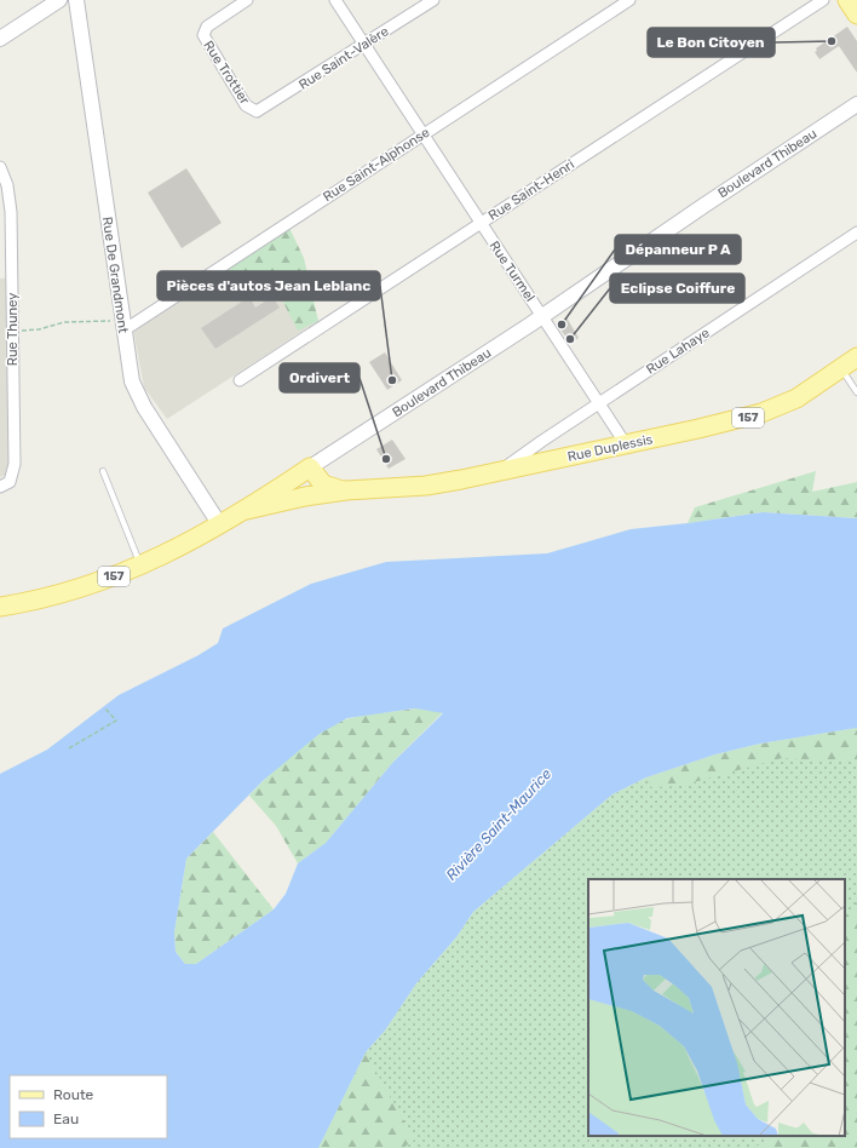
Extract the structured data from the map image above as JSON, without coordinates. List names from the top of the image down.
{
  "streets": {
    "main road": ["Boulevard Thibeau", "157", "Rue Duplessis"],
    "street": [
      "Rue Saint-Valère",
      "Rue Trottier",
      "Rue Saint-Alphonse",
      "Rue Saint-Henri",
      "Rue Turmel",
      "Rue De Grandmont",
      "Rue Thuney",
      "Rue Lahaye"
    ]
  },
  "crossings": [
    ["Rue Saint-Valère", "Rue Trottier"],
    ["Rue Saint-Valère", "Rue Turmel"],
    ["Boulevard Thibeau", "Rue Turmel"],
    ["Boulevard Thibeau", "Rue De Grandmont"],
    ["Boulevard Thibeau", "Rue Duplessis"],
    ["Rue Saint-Alphonse", "Rue Turmel"],
    ["Rue Saint-Alphonse", "Rue De Grandmont"],
    ["Rue Saint-Henri", "Rue Turmel"],
    ["Rue Turmel", "Rue Lahaye"],
    ["Rue Turmel", "Rue Duplessis"],
    ["Rue Lahaye", "Rue Duplessis"]
  ],
  "water": ["Rivière Saint-Maurice"],
  "places": [
    "Le Bon Citoyen",
    "Dépanneur P A",
    "Eclipse Coiffure",
    "Pièces d'autos Jean Leblanc",
    "Ordivert"
  ],
  "legend": ["Route", "Eau"]
}
